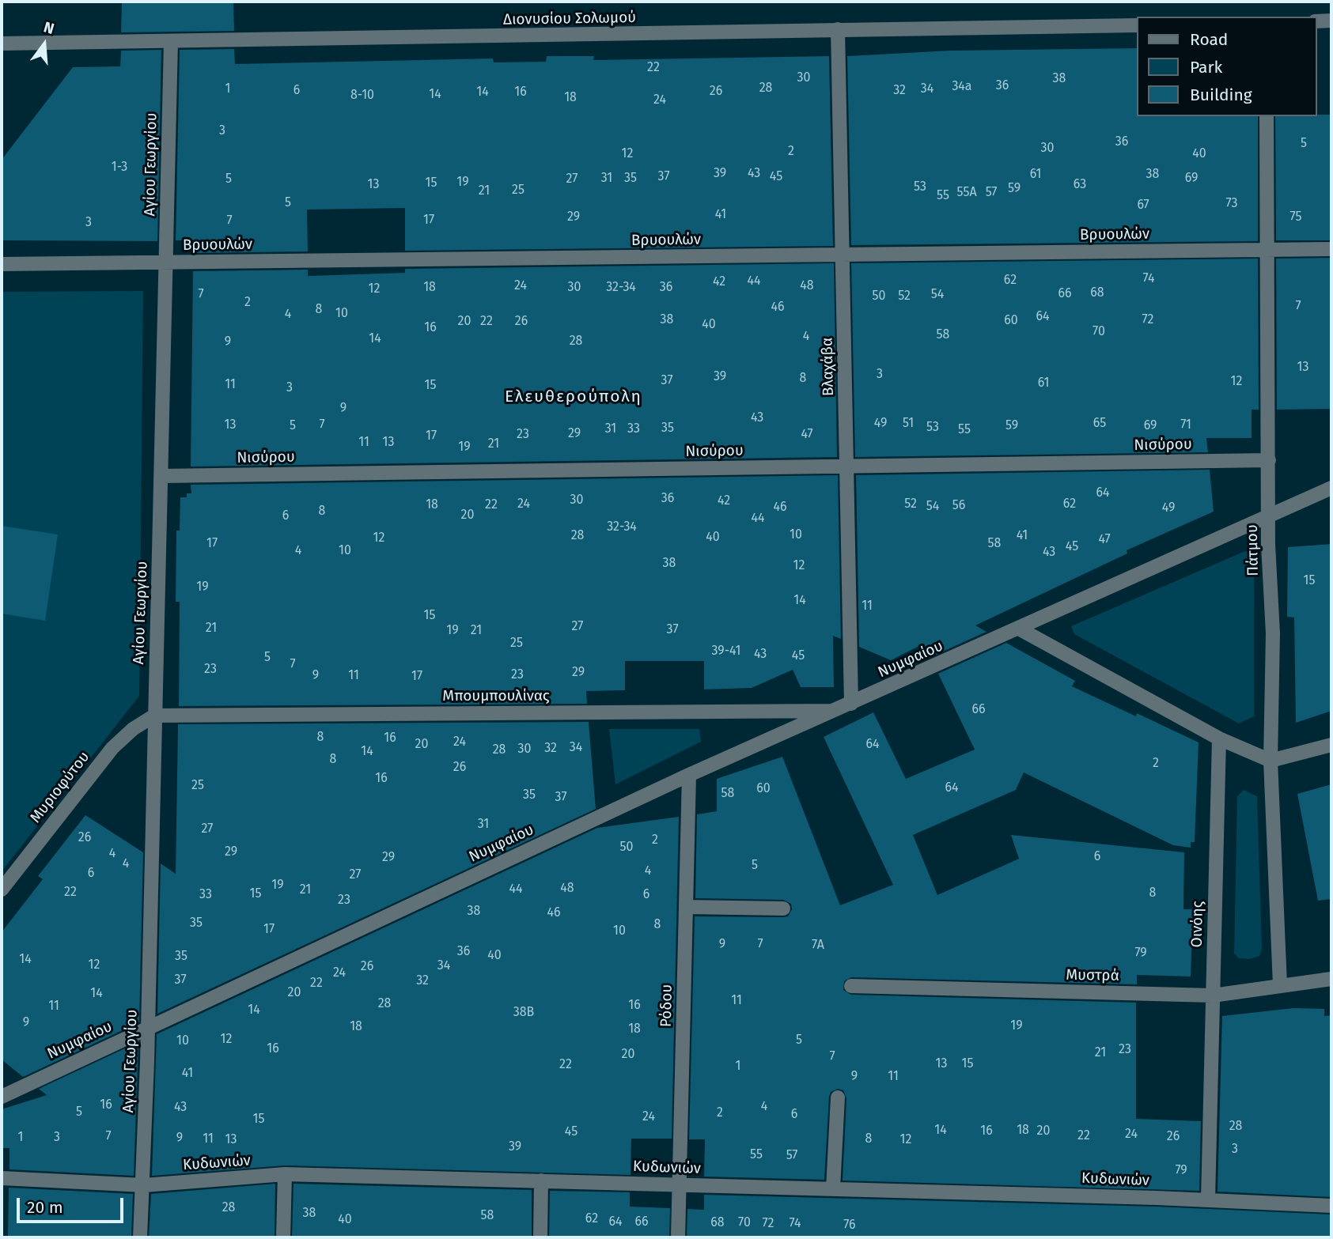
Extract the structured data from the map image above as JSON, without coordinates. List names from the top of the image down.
{
  "streets": {
    "street": [
      "Διονυσίου Σολωμού",
      "Αγίου Γεωργίου",
      "Βρυουλών",
      "Βλαχάβα",
      "Νισύρου",
      "Πάτμου",
      "Νυμφαίου",
      "Μπουμπουλίνας",
      "Μυριοφύτου",
      "Οινόης",
      "Μυστρά",
      "Ρόδου",
      "Κυδωνιών"
    ]
  },
  "crossings": [
    ["Διονυσίου Σολωμού", "Αγίου Γεωργίου"],
    ["Διονυσίου Σολωμού", "Βλαχάβα"],
    ["Αγίου Γεωργίου", "Βρυουλών"],
    ["Αγίου Γεωργίου", "Νισύρου"],
    ["Αγίου Γεωργίου", "Νυμφαίου"],
    ["Αγίου Γεωργίου", "Μπουμπουλίνας"],
    ["Αγίου Γεωργίου", "Μυριοφύτου"],
    ["Αγίου Γεωργίου", "Κυδωνιών"],
    ["Βρυουλών", "Βλαχάβα"],
    ["Βρυουλών", "Πάτμου"],
    ["Βλαχάβα", "Νισύρου"],
    ["Βλαχάβα", "Νυμφαίου"],
    ["Νισύρου", "Πάτμου"],
    ["Πάτμου", "Νυμφαίου"],
    ["Πάτμου", "Μυστρά"],
    ["Νυμφαίου", "Μπουμπουλίνας"],
    ["Νυμφαίου", "Ρόδου"],
    ["Μπουμπουλίνας", "Μυριοφύτου"],
    ["Οινόης", "Μυστρά"],
    ["Οινόης", "Κυδωνιών"],
    ["Ρόδου", "Κυδωνιών"]
  ],
  "districts": ["Ελευθερούπολη"],
  "house_numbers": [
    "22",
    "30",
    "38",
    "36",
    "34a",
    "28",
    "1",
    "34",
    "6",
    "32",
    "26",
    "14",
    "16",
    "14",
    "8-10",
    "18",
    "24",
    "3",
    "36",
    "5",
    "30",
    "2",
    "12",
    "40",
    "1-3",
    "39",
    "43",
    "61",
    "38",
    "37",
    "45",
    "31",
    "35",
    "69",
    "5",
    "27",
    "19",
    "15",
    "13",
    "63",
    "53",
    "59",
    "25",
    "21",
    "55A",
    "57",
    "55",
    "5",
    "73",
    "67",
    "41",
    "29",
    "75",
    "17",
    "7",
    "3",
    "74",
    "62",
    "44",
    "42",
    "24",
    "48",
    "18",
    "30",
    "32-34",
    "36",
    "12",
    "68",
    "66",
    "7",
    "54",
    "50",
    "52",
    "2",
    "7",
    "46",
    "8",
    "10",
    "4",
    "64",
    "38",
    "72",
    "60",
    "20",
    "22",
    "26",
    "40",
    "16",
    "70",
    "58",
    "4",
    "14",
    "28",
    "9",
    "13",
    "3",
    "39",
    "8",
    "37",
    "12",
    "61",
    "11",
    "15",
    "3",
    "9",
    "43",
    "49",
    "51",
    "65",
    "13",
    "7",
    "71",
    "5",
    "59",
    "69",
    "53",
    "35",
    "31",
    "33",
    "55",
    "29",
    "23",
    "47",
    "17",
    "11",
    "13",
    "21",
    "19",
    "64",
    "36",
    "30",
    "42",
    "24",
    "52",
    "62",
    "18",
    "22",
    "56",
    "54",
    "46",
    "49",
    "8",
    "20",
    "6",
    "44",
    "32-34",
    "10",
    "28",
    "41",
    "40",
    "12",
    "47",
    "17",
    "58",
    "45",
    "4",
    "10",
    "43",
    "38",
    "12",
    "15",
    "19",
    "14",
    "11",
    "15",
    "27",
    "21",
    "37",
    "19",
    "21",
    "25",
    "39-41",
    "43",
    "45",
    "5",
    "7",
    "23",
    "29",
    "23",
    "9",
    "11",
    "17",
    "66",
    "8",
    "16",
    "24",
    "20",
    "64",
    "34",
    "32",
    "30",
    "28",
    "14",
    "8",
    "2",
    "26",
    "16",
    "25",
    "64",
    "60",
    "58",
    "35",
    "37",
    "31",
    "27",
    "26",
    "2",
    "50",
    "29",
    "4",
    "6",
    "29",
    "4",
    "5",
    "4",
    "6",
    "27",
    "19",
    "48",
    "44",
    "21",
    "22",
    "8",
    "15",
    "33",
    "6",
    "23",
    "38",
    "46",
    "35",
    "8",
    "17",
    "10",
    "9",
    "7",
    "7A",
    "36",
    "79",
    "40",
    "35",
    "14",
    "12",
    "34",
    "26",
    "24",
    "37",
    "32",
    "22",
    "20",
    "14",
    "11",
    "28",
    "16",
    "11",
    "14",
    "38Β",
    "9",
    "19",
    "18",
    "18",
    "12",
    "5",
    "10",
    "16",
    "23",
    "21",
    "20",
    "7",
    "13",
    "15",
    "22",
    "1",
    "41",
    "9",
    "11",
    "16",
    "4",
    "43",
    "5",
    "2",
    "6",
    "24",
    "15",
    "28",
    "14",
    "18",
    "16",
    "20",
    "45",
    "24",
    "22",
    "7",
    "26",
    "1",
    "3",
    "9",
    "11",
    "8",
    "13",
    "12",
    "39",
    "3",
    "55",
    "57",
    "79",
    "28",
    "38",
    "58",
    "62",
    "40",
    "64",
    "66",
    "68",
    "70",
    "72",
    "74",
    "76"
  ],
  "legend": ["Road", "Park", "Building"],
  "scale_bar": "20 m",
  "north": "top"
}
